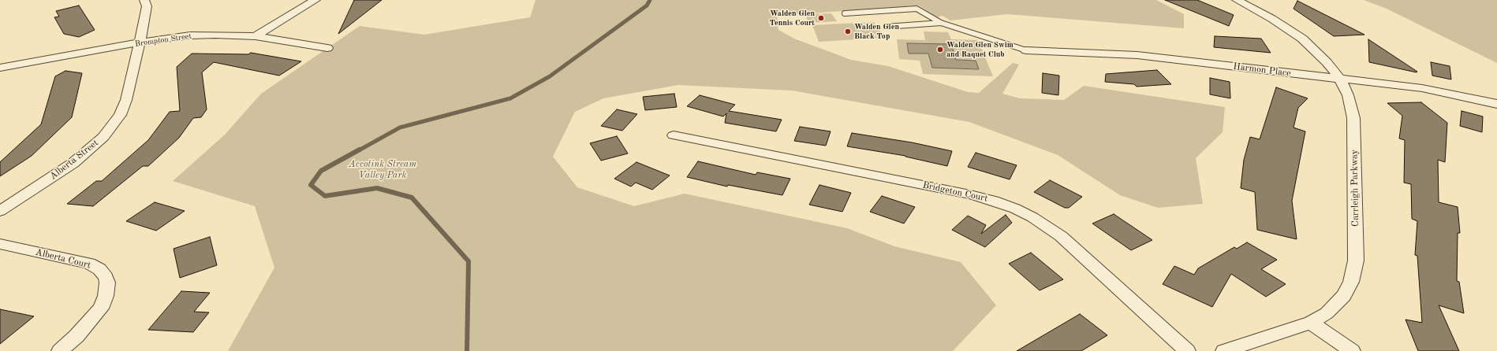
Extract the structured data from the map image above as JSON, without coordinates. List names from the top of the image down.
{
  "streets": {
    "street": [
      "Brompton Street",
      "Harmon Place",
      "Alberta Street",
      "Carrleigh Parkway",
      "Bridgeton Court",
      "Alberta Court"
    ]
  },
  "crossings": [
    ["Brompton Street", "Alberta Street"],
    ["Harmon Place", "Carrleigh Parkway"]
  ],
  "parks": ["Accotink Stream Valley Park"],
  "places": ["Walden Glen Tennis Court", "Walden Glen Black Top", "Walden Glen Swim and Raquet Club"]
}
